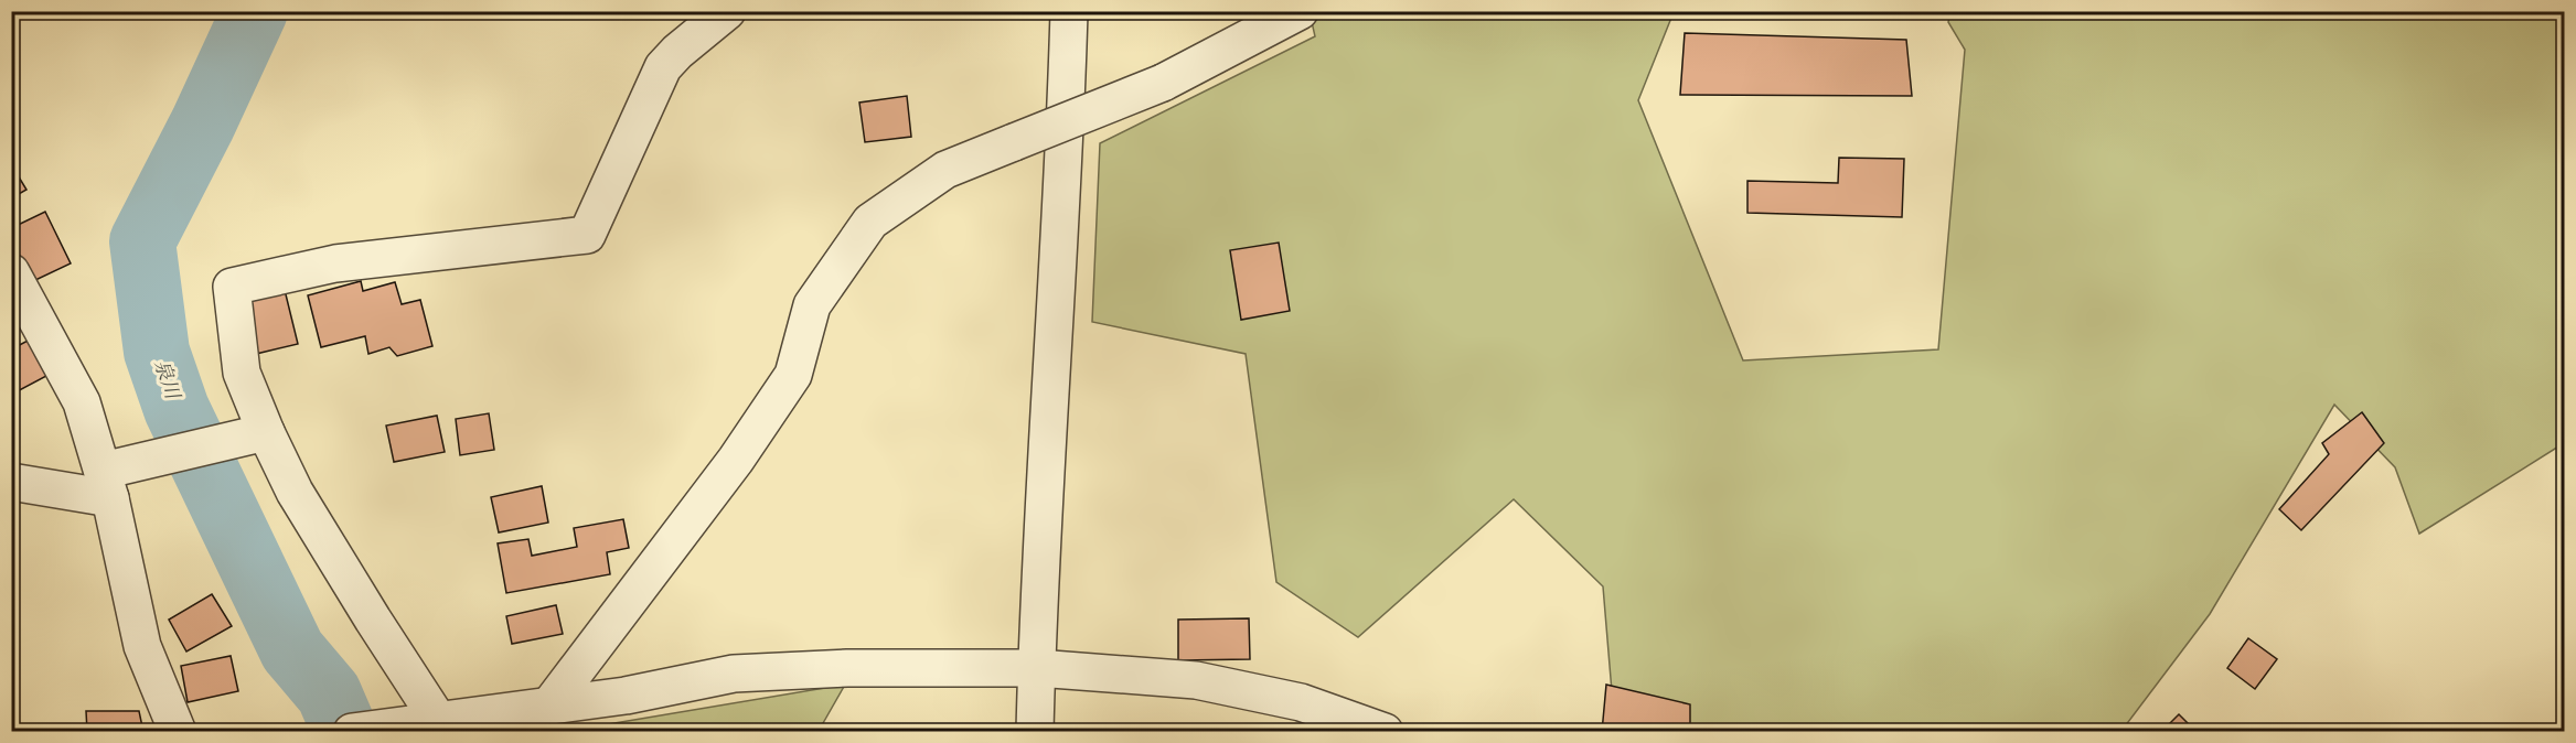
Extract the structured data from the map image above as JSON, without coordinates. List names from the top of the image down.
{
  "water": ["泉川"]
}
